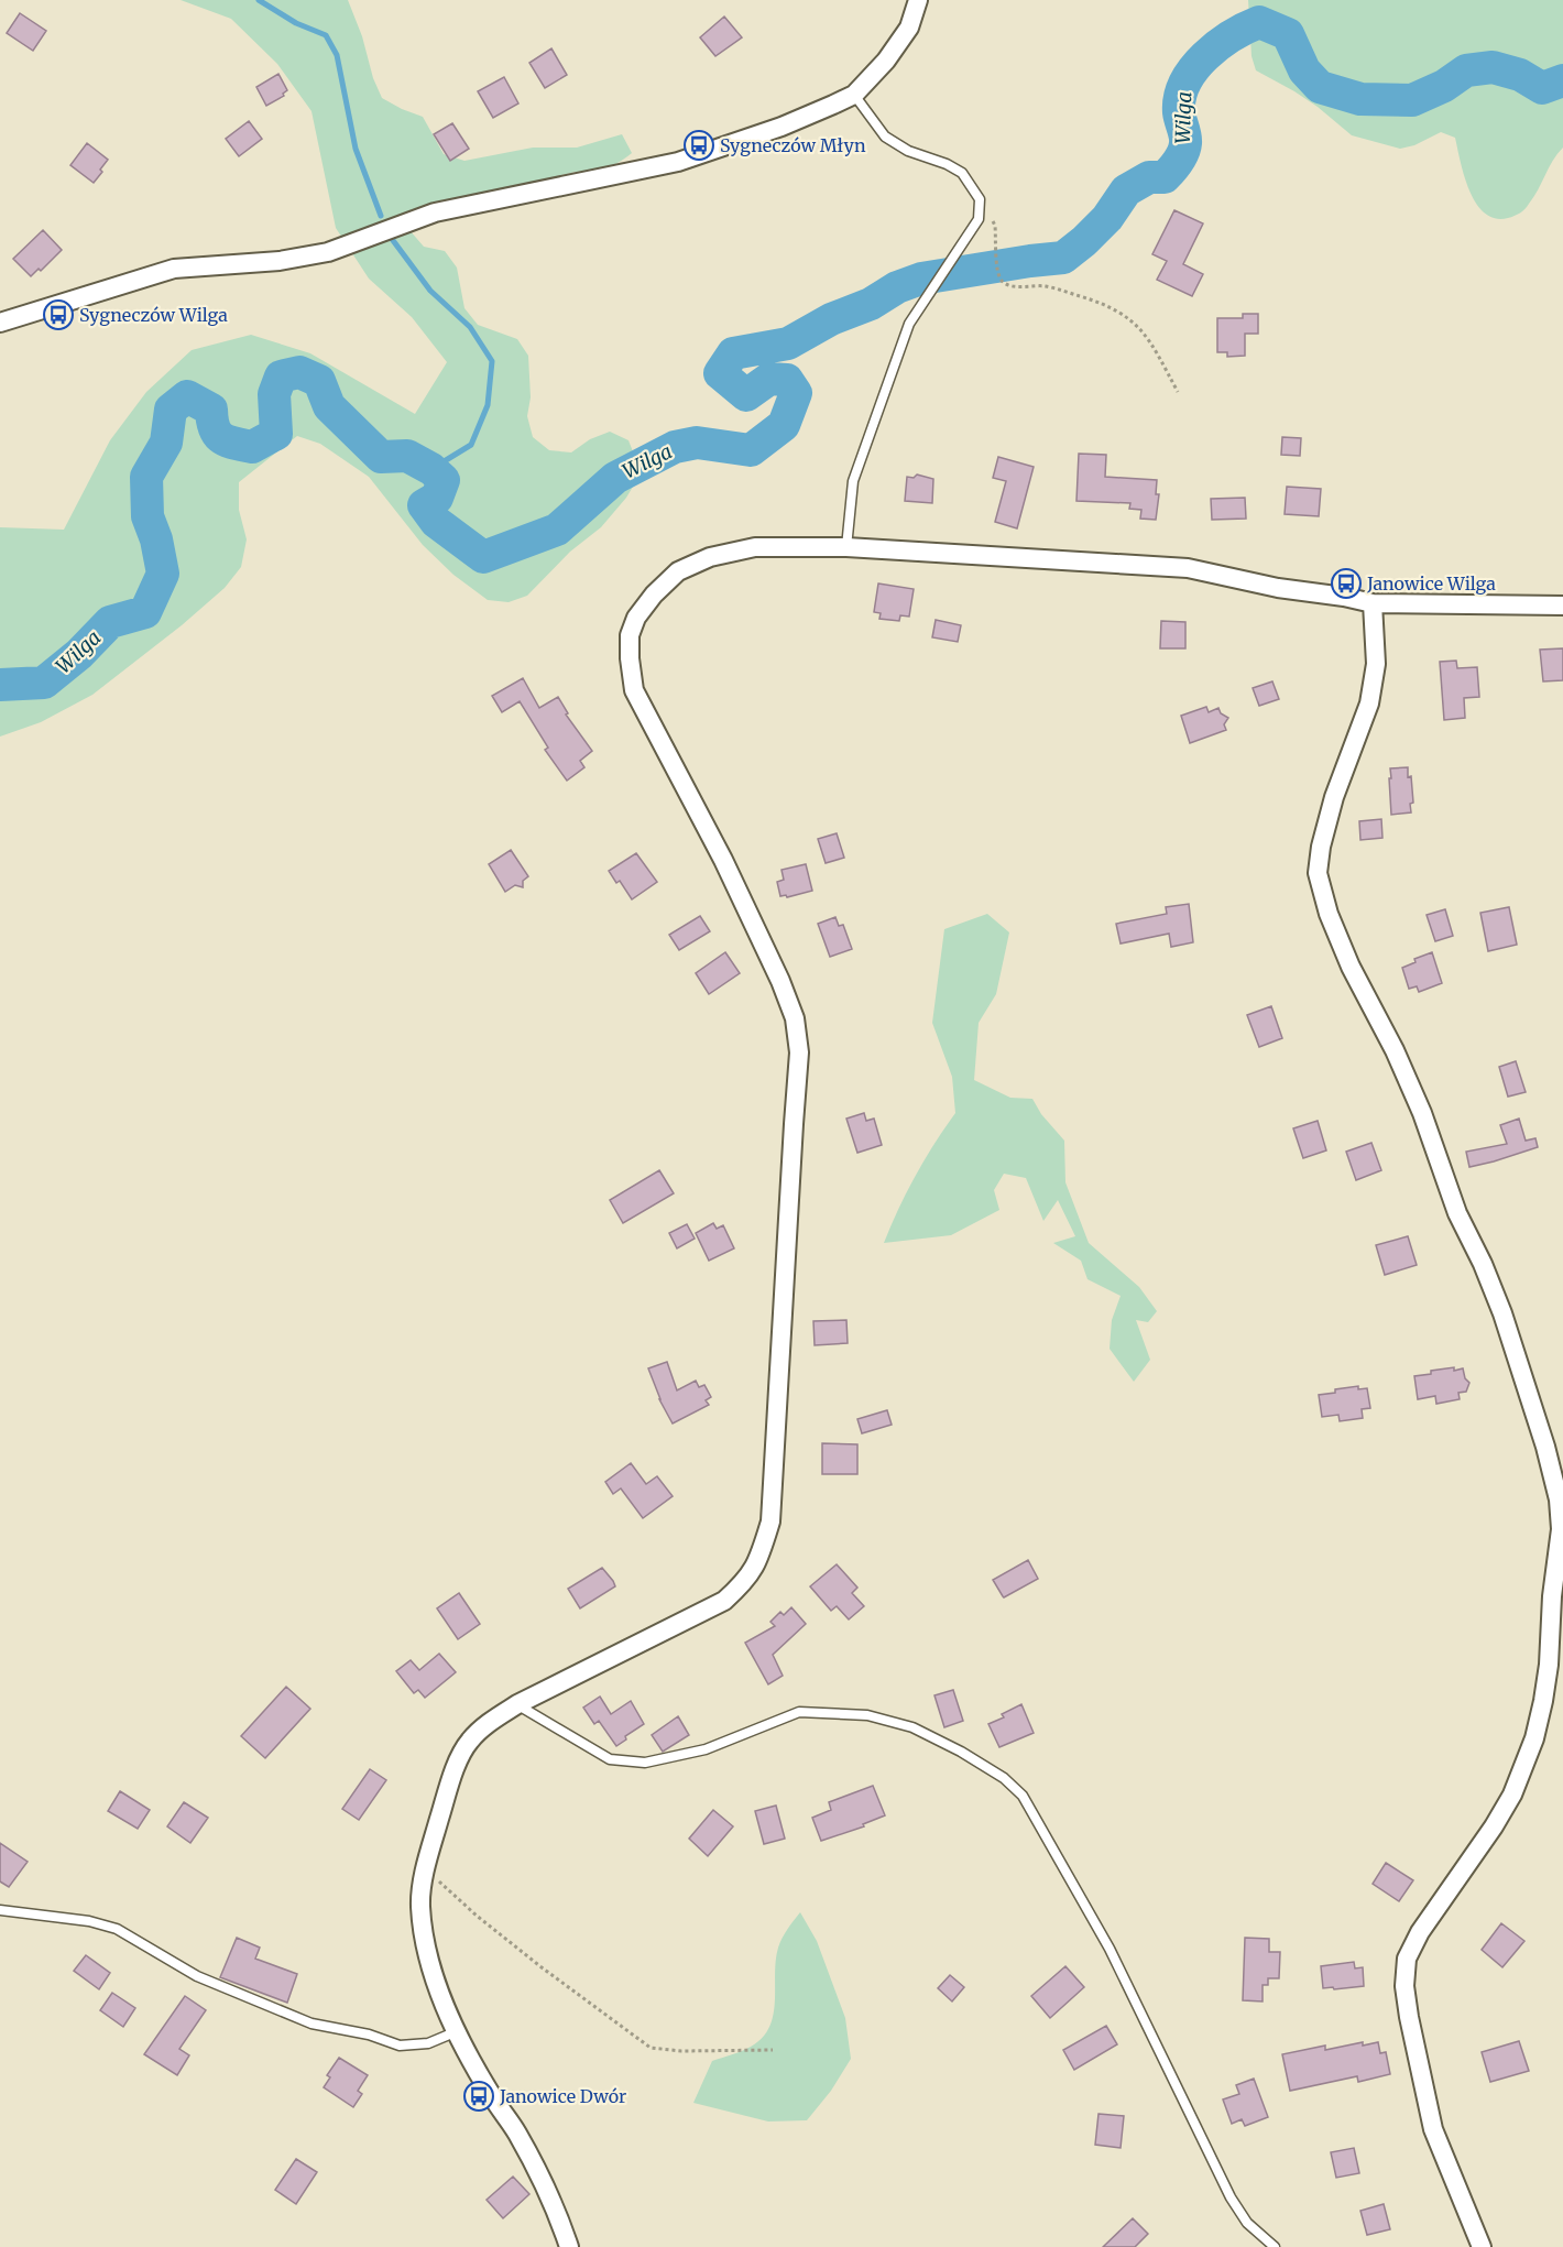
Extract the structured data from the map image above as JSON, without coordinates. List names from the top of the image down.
{
  "water": ["Wilga"],
  "places": {
    "bus stop": [
      "Sygneczów Młyn",
      "Sygneczów Wilga",
      "Janowice Wilga",
      "Janowice Dwór"
    ]
  }
}
